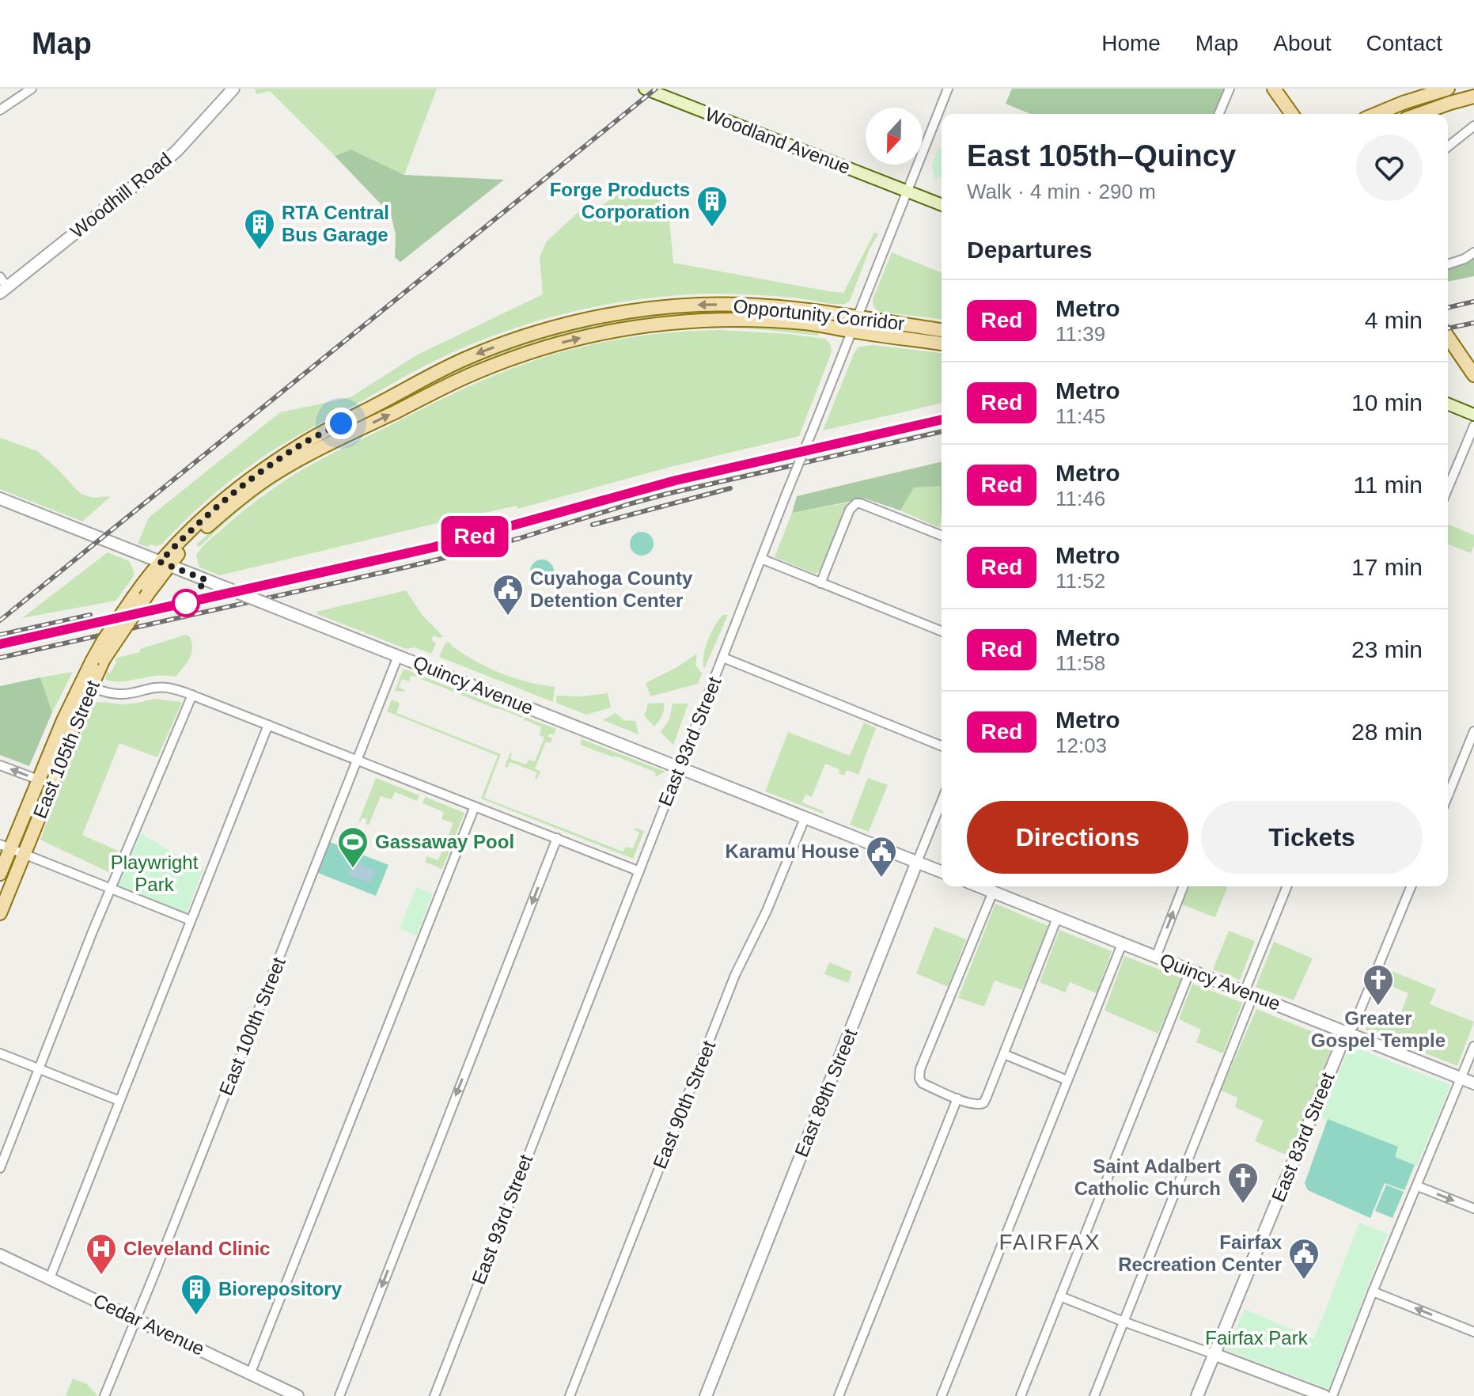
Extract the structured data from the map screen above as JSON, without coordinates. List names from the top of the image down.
{
  "streets": {
    "main road": ["Woodland Avenue", "Opportunity Corridor", "East 105th Street"],
    "street": [
      "Woodhill Road",
      "Quincy Avenue",
      "East 93rd Street",
      "East 100th Street",
      "East 89th Street",
      "East 90th Street",
      "East 83rd Street",
      "Cedar Avenue"
    ]
  },
  "crossings": [
    ["Woodland Avenue", "East 93rd Street"],
    ["Opportunity Corridor", "Quincy Avenue"],
    ["Opportunity Corridor", "East 93rd Street"],
    ["Opportunity Corridor", "East 105th Street"],
    ["Quincy Avenue", "East 93rd Street"],
    ["Quincy Avenue", "East 100th Street"],
    ["Quincy Avenue", "East 89th Street"],
    ["Quincy Avenue", "East 90th Street"],
    ["Quincy Avenue", "East 83rd Street"],
    ["East 100th Street", "Cedar Avenue"]
  ],
  "districts": ["FAIRFAX"],
  "parks": ["Playwright Park", "Fairfax Park"],
  "places": {
    "building": ["Forge Products Corporation", "RTA Central Bus Garage", "Biorepository"],
    "public building": ["Cuyahoga County Detention Center", "Karamu House", "Fairfax Recreation Center"],
    "sports": ["Gassaway Pool"],
    "church": ["Greater Gospel Temple", "Saint Adalbert Catholic Church"],
    "hospital": ["Cleveland Clinic"]
  },
  "lines": ["metro line Red"],
  "north": "bottom",
  "page": {
    "header": "Map",
    "nav": [
      "Home",
      "Map",
      "About",
      "Contact"
    ],
    "on_map": "Red",
    "heading": [
      ["East 105th–Quincy", "Walk · 4 min · 290 m"],
      "Departures"
    ],
    "list": [
      {
        "mark": "Red",
        "name": "Metro",
        "note": "11:39",
        "value": "4 min"
      },
      {
        "mark": "Red",
        "name": "Metro",
        "note": "11:45",
        "value": "10 min"
      },
      {
        "mark": "Red",
        "name": "Metro",
        "note": "11:46",
        "value": "11 min"
      },
      {
        "mark": "Red",
        "name": "Metro",
        "note": "11:52",
        "value": "17 min"
      },
      {
        "mark": "Red",
        "name": "Metro",
        "note": "11:58",
        "value": "23 min"
      },
      {
        "mark": "Red",
        "name": "Metro",
        "note": "12:03",
        "value": "28 min"
      }
    ],
    "buttons": ["Directions", "Tickets"]
  }
}
